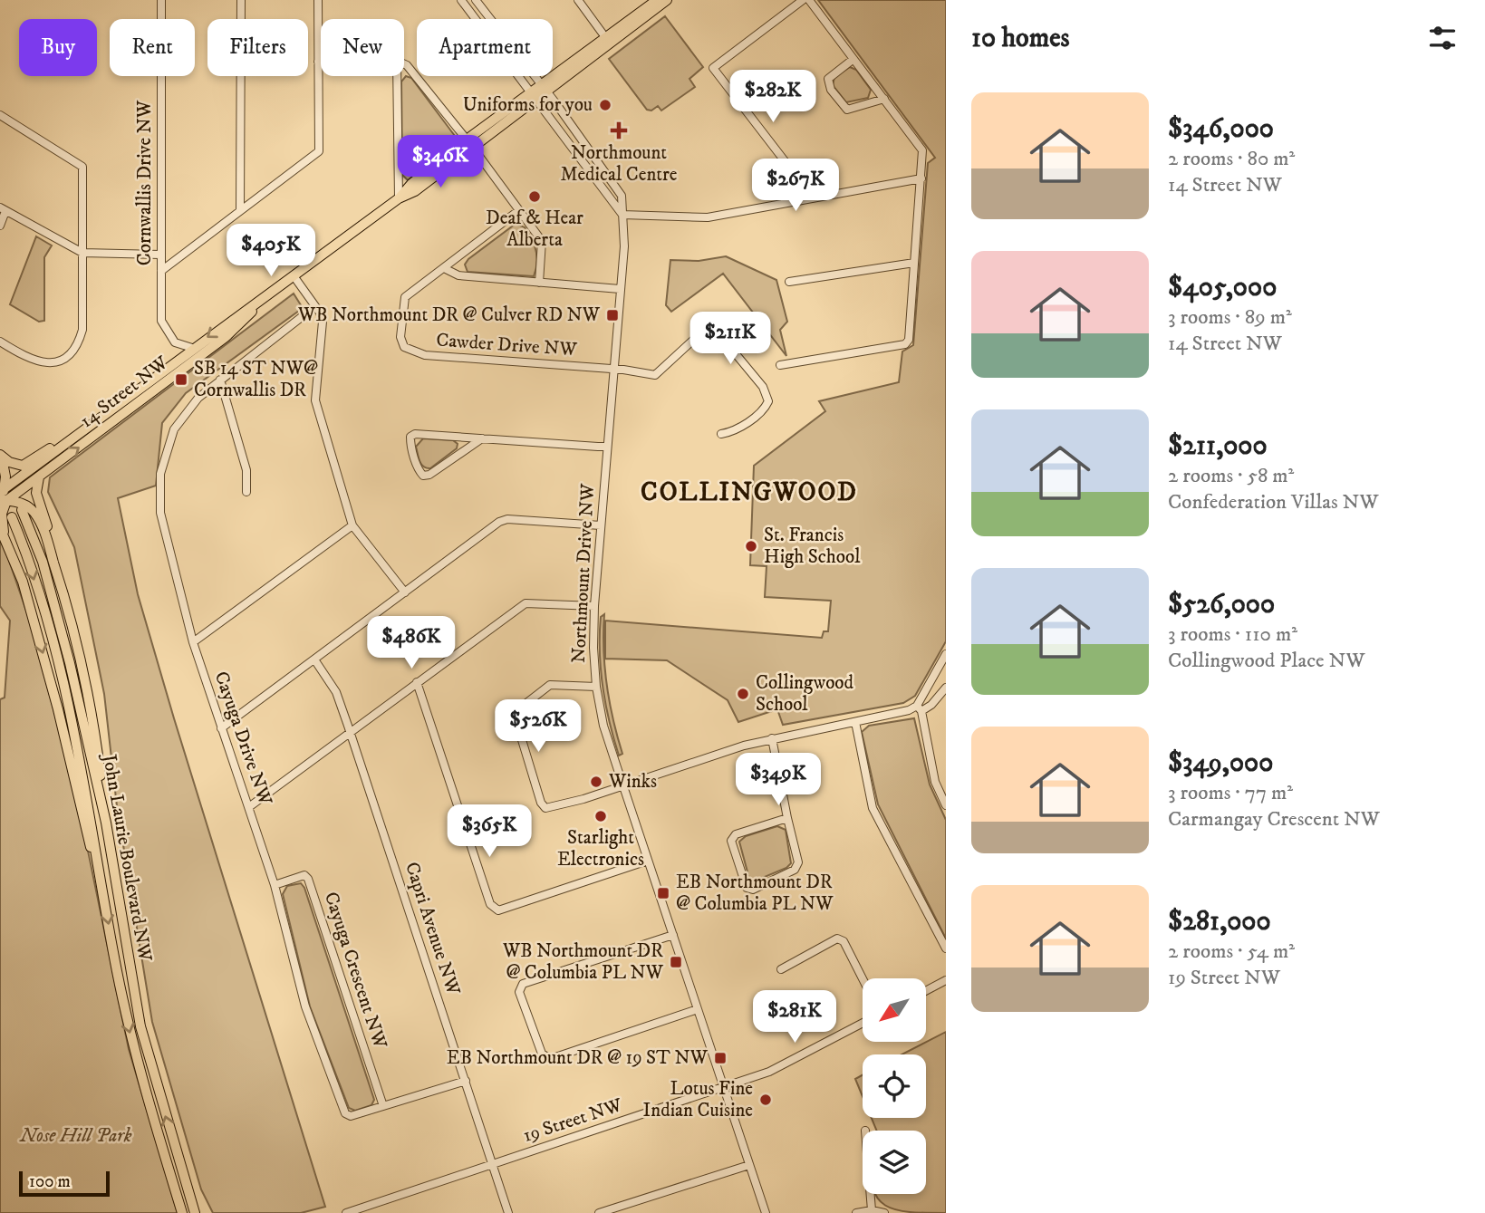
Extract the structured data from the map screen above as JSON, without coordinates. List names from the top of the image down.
{
  "streets": {
    "main road": ["14 Street NW", "John Laurie Boulevard NW"],
    "street": [
      "Cornwallis Drive NW",
      "Cawder Drive NW",
      "Northmount Drive NW",
      "Cayuga Drive NW",
      "Capri Avenue NW",
      "Cayuga Crescent NW",
      "19 Street NW"
    ]
  },
  "crossings": [
    ["Cornwallis Drive NW", "14 Street NW"],
    ["Cawder Drive NW", "Northmount Drive NW"],
    ["14 Street NW", "Northmount Drive NW"],
    ["Northmount Drive NW", "19 Street NW"],
    ["Cayuga Drive NW", "Capri Avenue NW"],
    ["Cayuga Drive NW", "Cayuga Crescent NW"],
    ["Capri Avenue NW", "19 Street NW"]
  ],
  "districts": ["COLLINGWOOD"],
  "parks": ["Nose Hill Park"],
  "places": {
    "other": [
      "Uniforms for you",
      "Deaf & Hear Alberta",
      "St. Francis High School",
      "Collingwood School",
      "Winks",
      "Starlight Electronics",
      "Lotus Fine Indian Cuisine"
    ],
    "health": ["Northmount Medical Centre"],
    "transit": [
      "WB Northmount DR @ Culver RD NW",
      "SB 14 ST NW@ Cornwallis DR",
      "EB Northmount DR @ Columbia PL NW",
      "WB Northmount DR @ Columbia PL NW",
      "EB Northmount DR @ 19 ST NW"
    ]
  },
  "scale_bar": "100 m",
  "north": "bottom left",
  "page": {
    "heading": "10 homes",
    "chip": [
      "Buy",
      "Rent",
      "Filters",
      "New",
      "Apartment"
    ],
    "price": [
      "$282K",
      "$346K",
      "$267K",
      "$405K",
      "$211K",
      "$486K",
      "$526K",
      "$349K",
      "$365K",
      "$281K"
    ],
    "list": [
      {
        "name": "$346,000",
        "note": "2 rooms · 80 m² · 14 Street NW"
      },
      {
        "name": "$405,000",
        "note": "3 rooms · 89 m² · 14 Street NW"
      },
      {
        "name": "$211,000",
        "note": "2 rooms · 58 m² · Confederation Villas NW"
      },
      {
        "name": "$526,000",
        "note": "3 rooms · 110 m² · Collingwood Place NW"
      },
      {
        "name": "$349,000",
        "note": "3 rooms · 77 m² · Carmangay Crescent NW"
      },
      {
        "name": "$281,000",
        "note": "2 rooms · 54 m² · 19 Street NW"
      }
    ],
    "scale": "100 m"
  }
}
